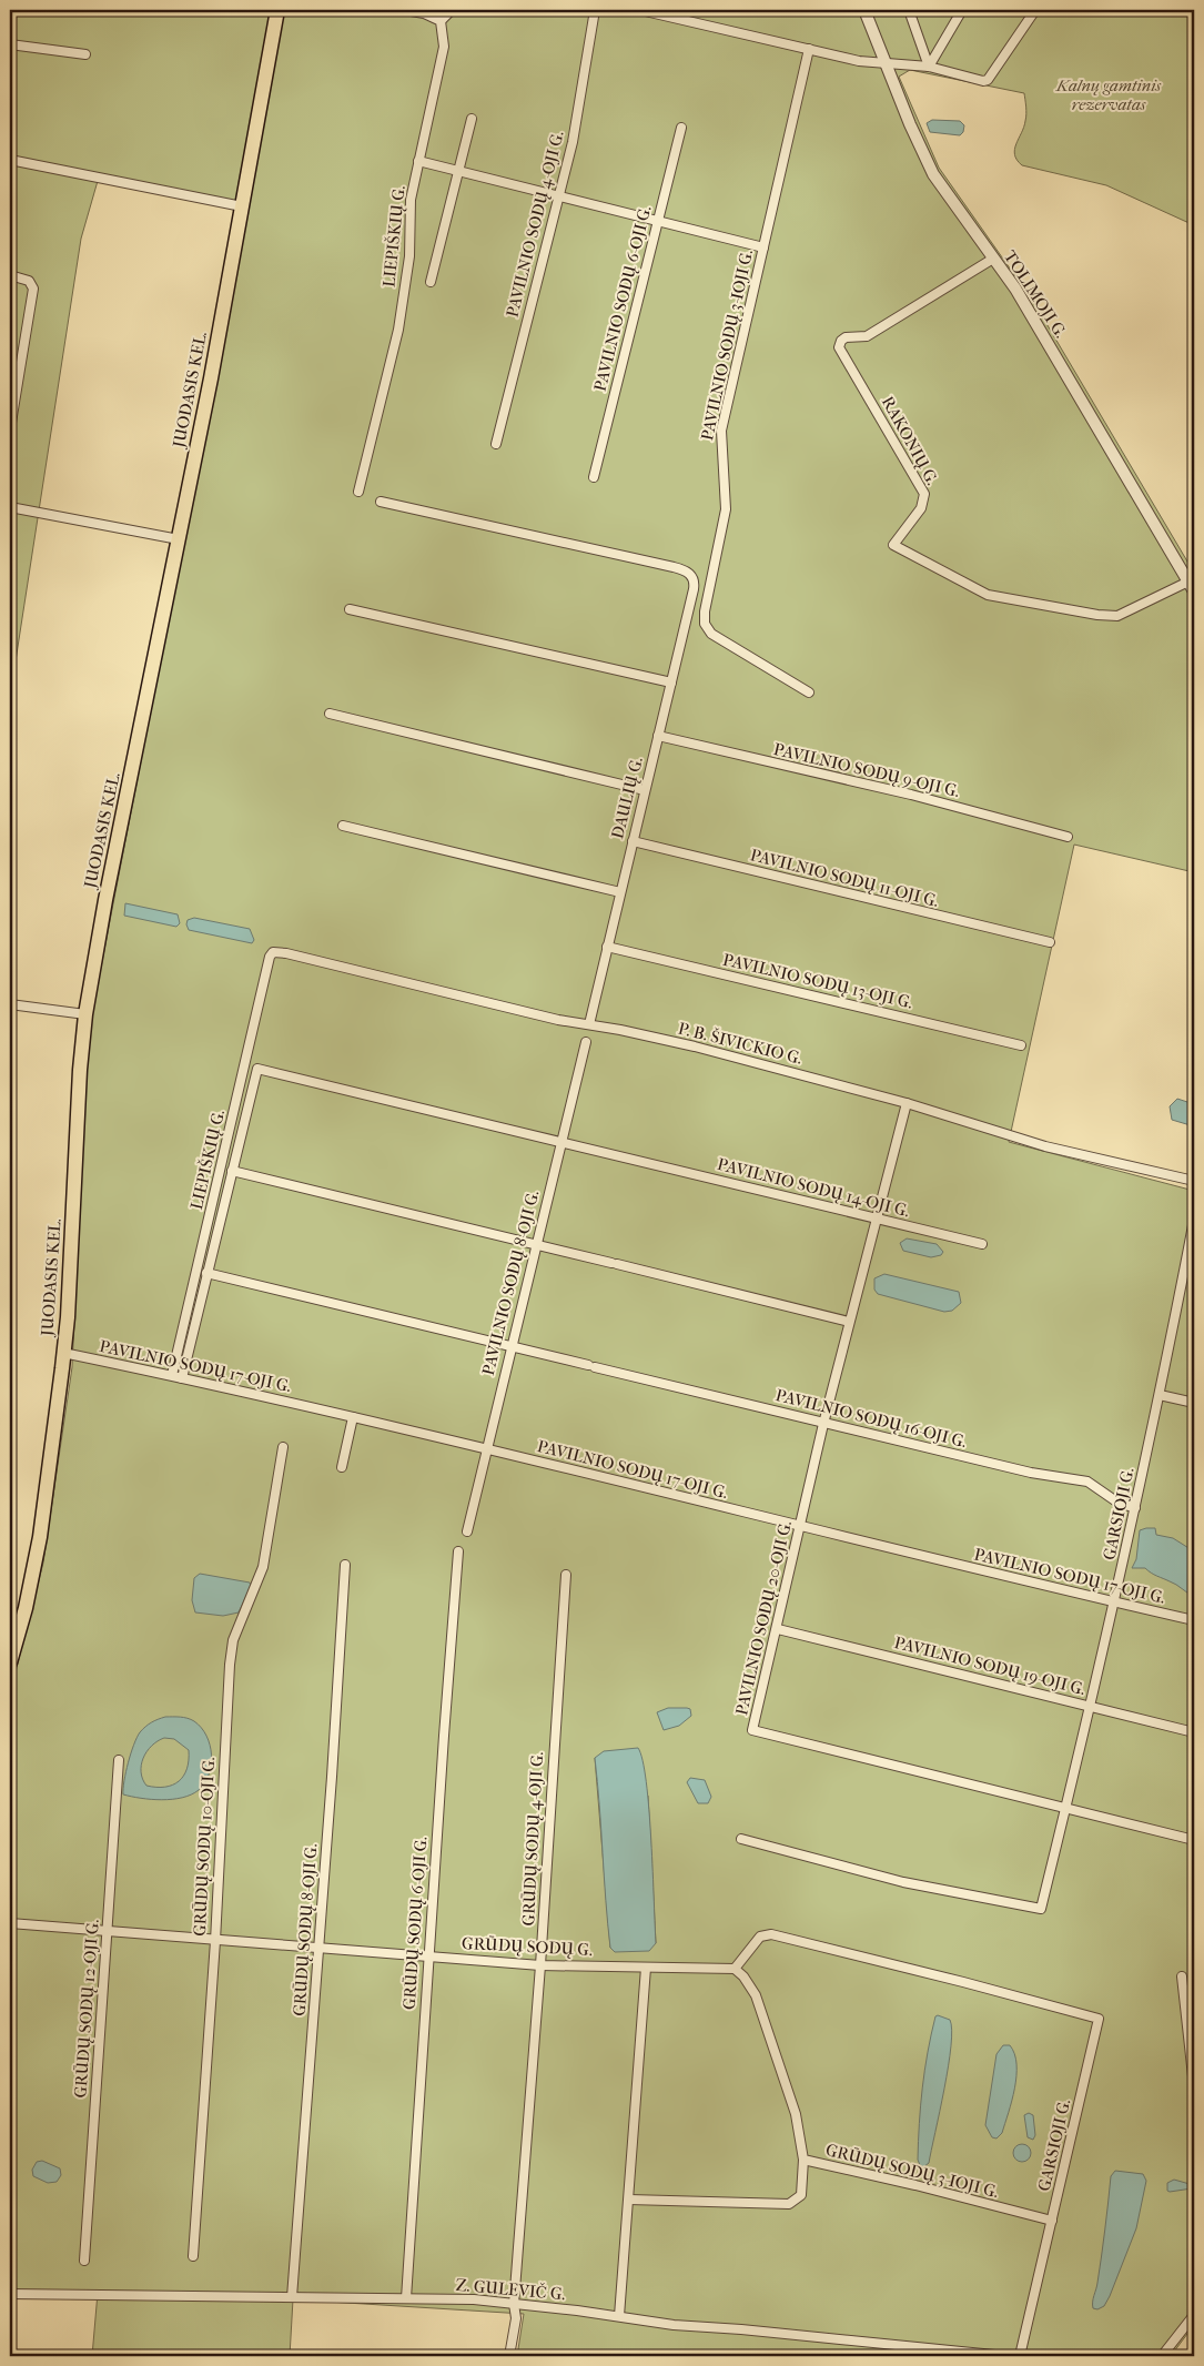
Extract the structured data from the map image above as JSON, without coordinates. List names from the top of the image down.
{
  "streets": {
    "main road": ["JUODASIS KEL."],
    "street": [
      "PAVILNIO SODŲ 4-OJI G.",
      "LIEPIŠKIŲ G.",
      "TOLIMOJI G.",
      "PAVILNIO SODŲ 6-OJI G.",
      "PAVILNIO SODŲ 3-IOJI G.",
      "RAKONIŲ G.",
      "PAVILNIO SODŲ 9-OJI G.",
      "DAULIŲ G.",
      "PAVILNIO SODŲ 11-OJI G.",
      "PAVILNIO SODŲ 13-OJI G.",
      "P. B. ŠIVICKIO G.",
      "PAVILNIO SODŲ 14-OJI G.",
      "PAVILNIO SODŲ 8-OJI G.",
      "PAVILNIO SODŲ 17-OJI G.",
      "PAVILNIO SODŲ 16-OJI G.",
      "GARSIOJI G.",
      "PAVILNIO SODŲ 20-OJI G.",
      "PAVILNIO SODŲ 19-OJI G.",
      "GRŪDŲ SODŲ 4-OJI G.",
      "GRŪDŲ SODŲ 10-OJI G.",
      "GRŪDŲ SODŲ 6-OJI G.",
      "GRŪDŲ SODŲ 8-OJI G.",
      "GRŪDŲ SODŲ G.",
      "GRŪDŲ SODŲ 12-OJI G.",
      "GRŪDŲ SODŲ 3-IOJI G.",
      "Z. GULEVIČ G."
    ]
  },
  "crossings": [
    ["LIEPIŠKIŲ G.", "P. B. ŠIVICKIO G."],
    ["LIEPIŠKIŲ G.", "PAVILNIO SODŲ 17-OJI G."],
    ["TOLIMOJI G.", "RAKONIŲ G."],
    ["JUODASIS KEL.", "PAVILNIO SODŲ 17-OJI G."],
    ["PAVILNIO SODŲ 9-OJI G.", "DAULIŲ G."],
    ["DAULIŲ G.", "PAVILNIO SODŲ 11-OJI G."],
    ["DAULIŲ G.", "PAVILNIO SODŲ 13-OJI G."],
    ["DAULIŲ G.", "P. B. ŠIVICKIO G."],
    ["P. B. ŠIVICKIO G.", "PAVILNIO SODŲ 20-OJI G."],
    ["PAVILNIO SODŲ 14-OJI G.", "PAVILNIO SODŲ 8-OJI G."],
    ["PAVILNIO SODŲ 14-OJI G.", "PAVILNIO SODŲ 20-OJI G."],
    ["PAVILNIO SODŲ 8-OJI G.", "PAVILNIO SODŲ 17-OJI G."],
    ["PAVILNIO SODŲ 8-OJI G.", "PAVILNIO SODŲ 16-OJI G."],
    ["PAVILNIO SODŲ 17-OJI G.", "GARSIOJI G."],
    ["PAVILNIO SODŲ 17-OJI G.", "PAVILNIO SODŲ 20-OJI G."],
    ["PAVILNIO SODŲ 16-OJI G.", "GARSIOJI G."],
    ["PAVILNIO SODŲ 16-OJI G.", "PAVILNIO SODŲ 20-OJI G."],
    ["GARSIOJI G.", "PAVILNIO SODŲ 20-OJI G."],
    ["GARSIOJI G.", "PAVILNIO SODŲ 19-OJI G."],
    ["GARSIOJI G.", "GRŪDŲ SODŲ G."],
    ["GARSIOJI G.", "GRŪDŲ SODŲ 3-IOJI G."],
    ["PAVILNIO SODŲ 20-OJI G.", "PAVILNIO SODŲ 19-OJI G."],
    ["GRŪDŲ SODŲ 4-OJI G.", "GRŪDŲ SODŲ G."],
    ["GRŪDŲ SODŲ 4-OJI G.", "Z. GULEVIČ G."],
    ["GRŪDŲ SODŲ 10-OJI G.", "GRŪDŲ SODŲ G."],
    ["GRŪDŲ SODŲ 6-OJI G.", "GRŪDŲ SODŲ G."],
    ["GRŪDŲ SODŲ 6-OJI G.", "Z. GULEVIČ G."],
    ["GRŪDŲ SODŲ 8-OJI G.", "GRŪDŲ SODŲ G."],
    ["GRŪDŲ SODŲ 8-OJI G.", "Z. GULEVIČ G."],
    ["GRŪDŲ SODŲ G.", "GRŪDŲ SODŲ 12-OJI G."],
    ["GRŪDŲ SODŲ G.", "GRŪDŲ SODŲ 3-IOJI G."]
  ],
  "parks": ["Kalnų gamtinis rezervatas"]
}
